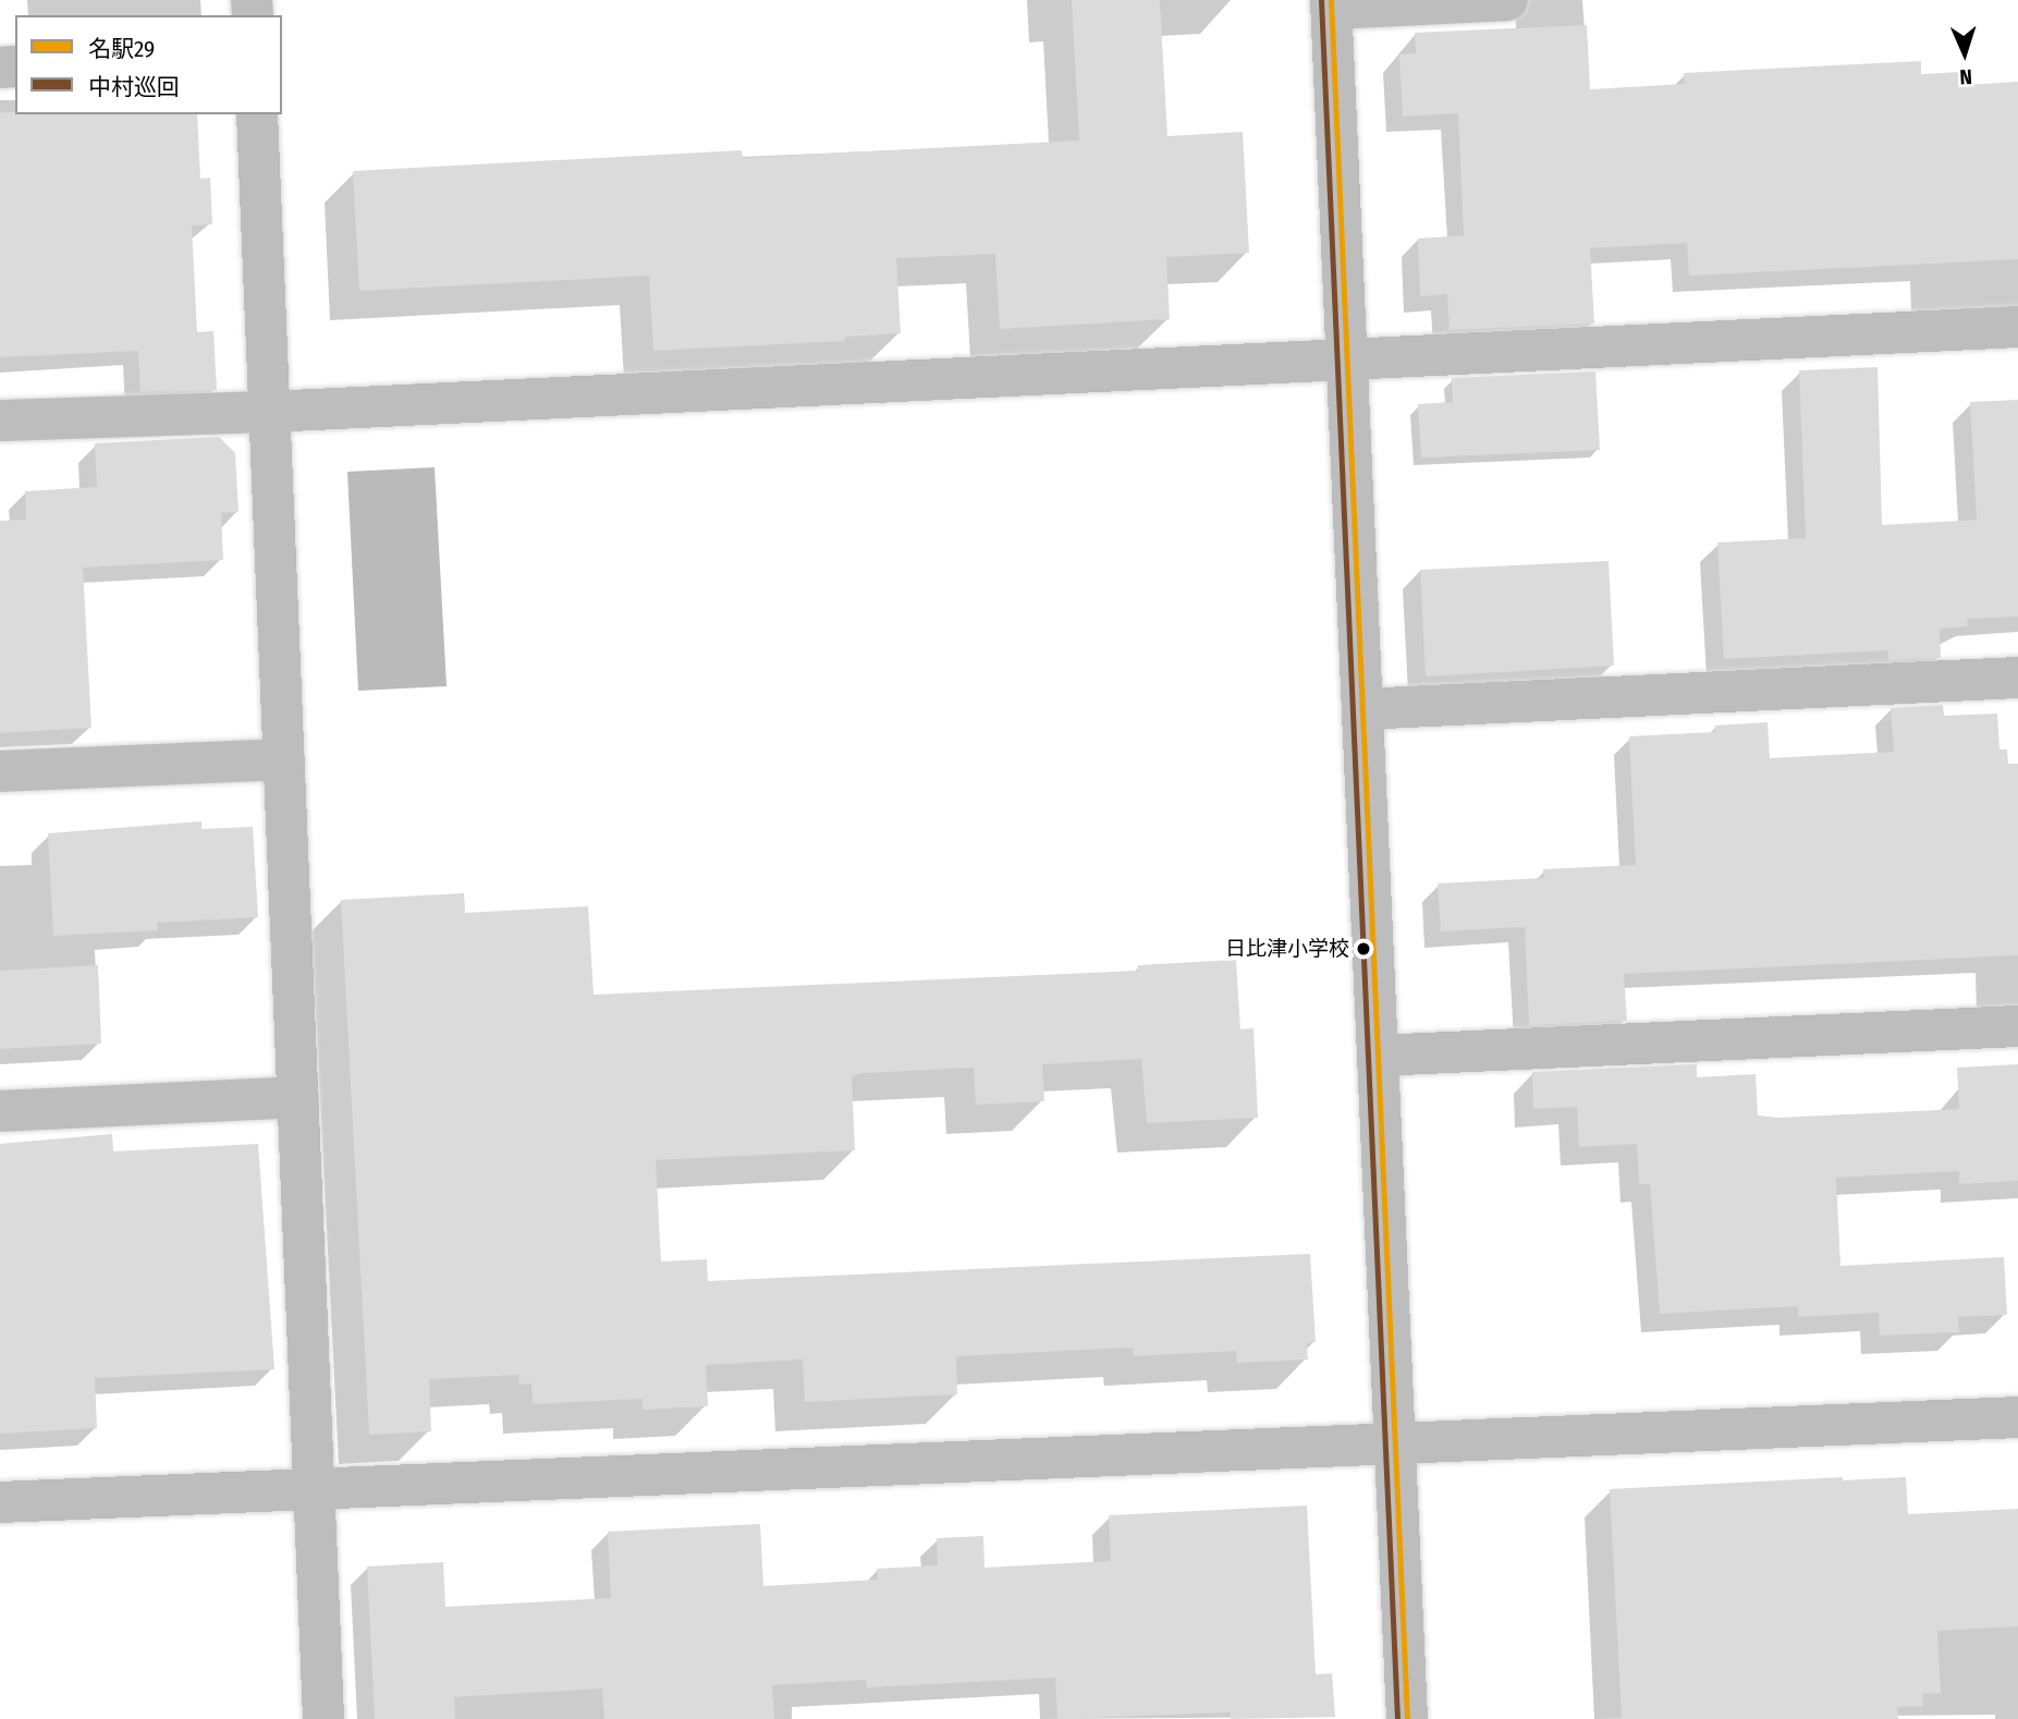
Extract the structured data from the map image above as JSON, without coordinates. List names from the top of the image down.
{
  "places": ["日比津小学校"],
  "lines": ["transit line 名駅29", "transit line 中村巡回"],
  "legend": ["名駅29", "中村巡回"],
  "north": "bottom"
}
